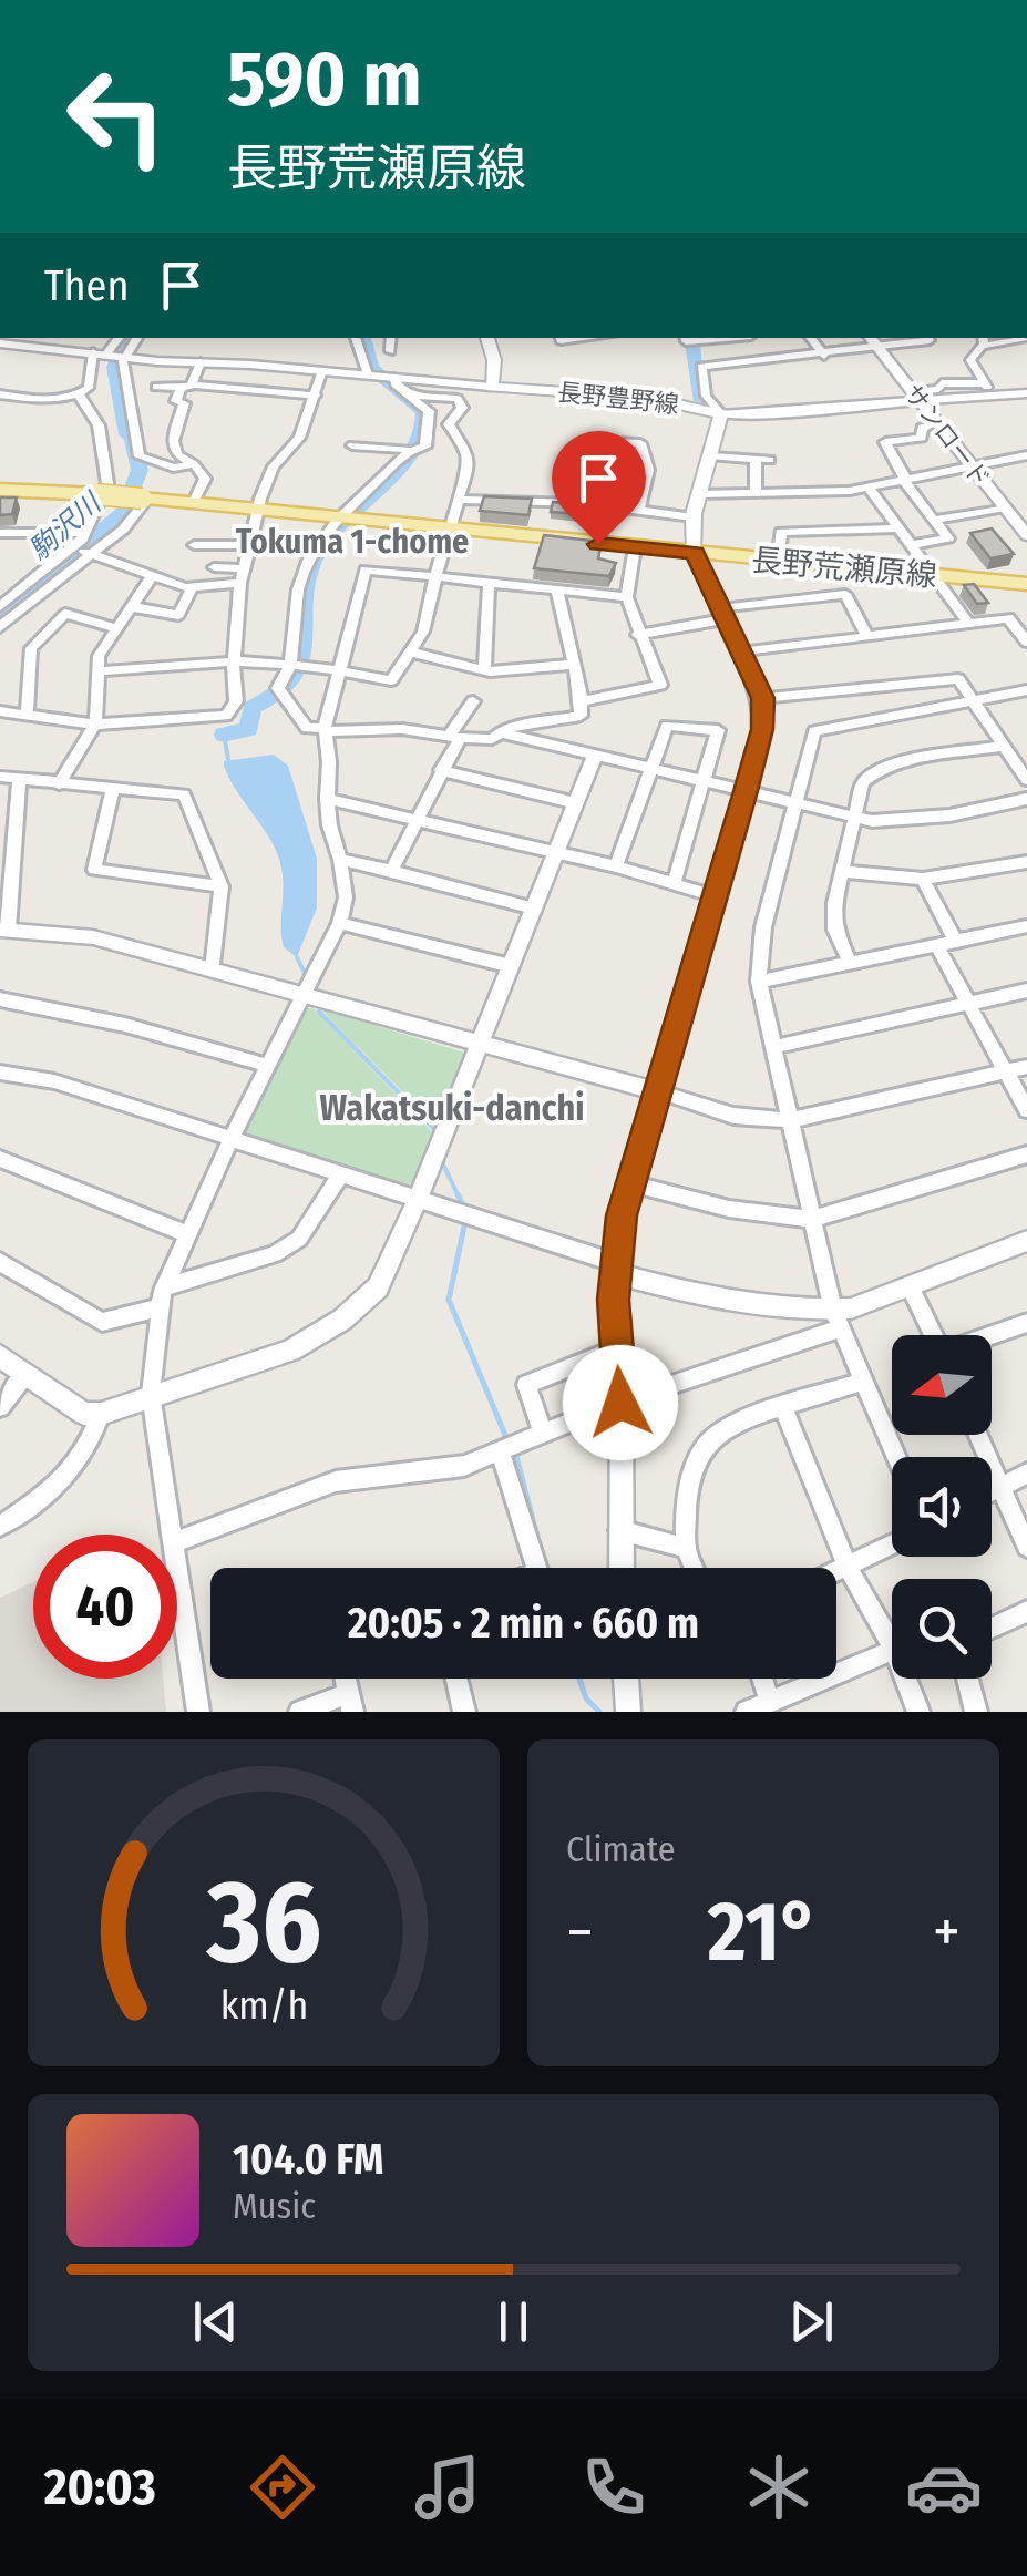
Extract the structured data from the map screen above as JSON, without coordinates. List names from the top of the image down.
{
  "streets": {
    "main road": ["長野豊野線", "長野荒瀬原線"],
    "street": ["サンロード"]
  },
  "crossings": [
    ["長野豊野線", "長野荒瀬原線"]
  ],
  "districts": ["Tokuma 1-chome", "Wakatsuki-danchi"],
  "water": ["駒沢川"],
  "north": "left",
  "page": {
    "turn": ["590 m", "長野荒瀬原線"],
    "then": "Then",
    "limit": "40",
    "trip": "20:05 · 2 min · 660 m",
    "tile": "Climate",
    "heat": ["−", "21°", "+"],
    "song": ["104.0 FM", "Music"],
    "tabs": "20:03",
    "gauge": ["36", "km/h"]
  }
}
